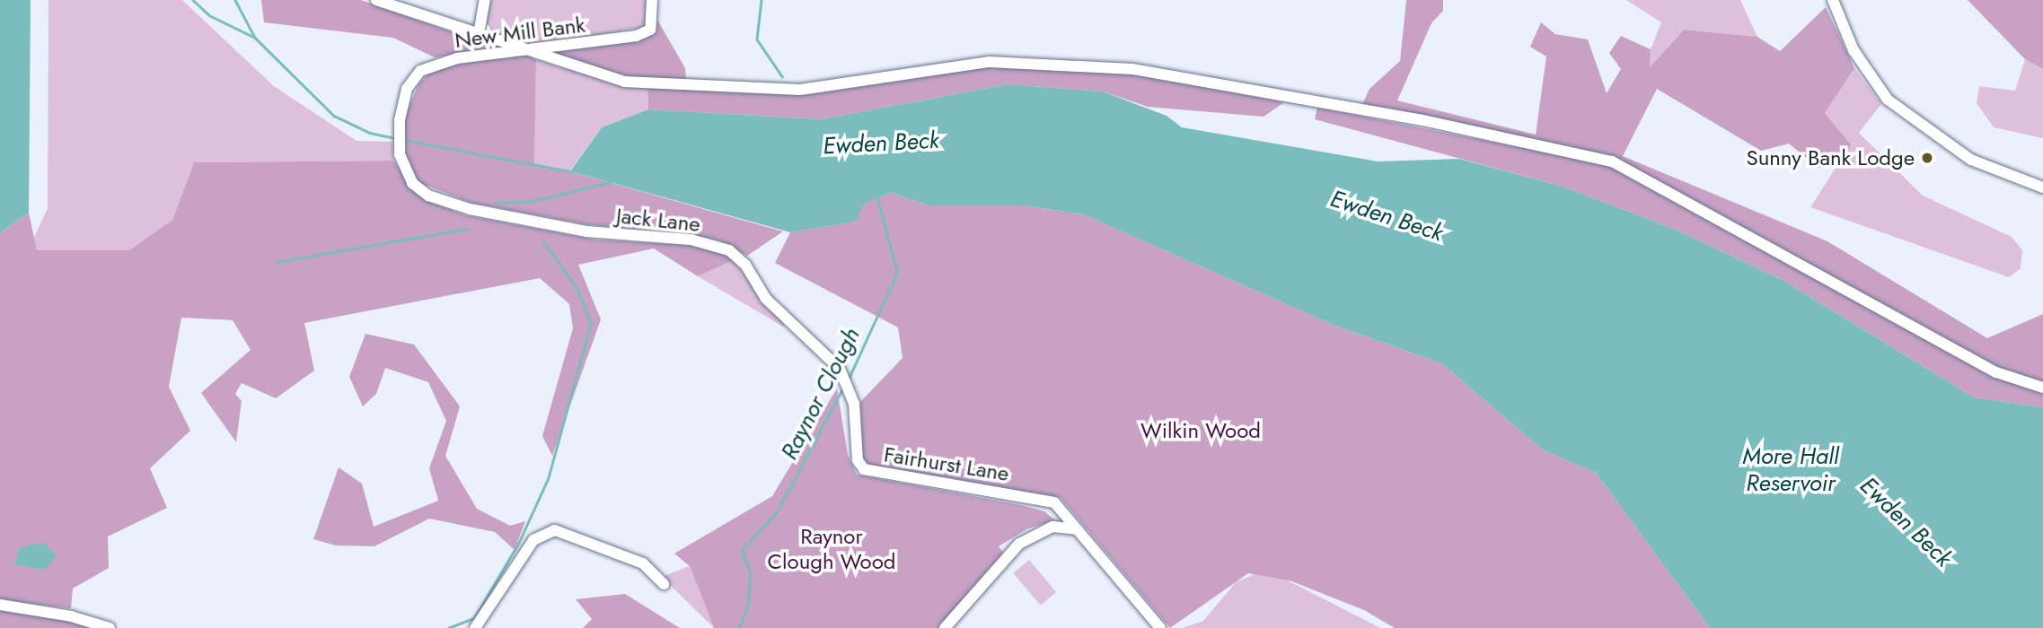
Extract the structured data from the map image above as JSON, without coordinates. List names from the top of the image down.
{
  "streets": {
    "street": ["New Mill Bank", "Jack Lane", "Fairhurst Lane"]
  },
  "crossings": [
    ["New Mill Bank", "Jack Lane"],
    ["Jack Lane", "Fairhurst Lane"]
  ],
  "water": ["Ewden Beck", "Raynor Clough", "More Hall Reservoir"],
  "parks": ["Wilkin Wood", "Raynor Clough Wood"],
  "places": ["Sunny Bank Lodge"]
}
